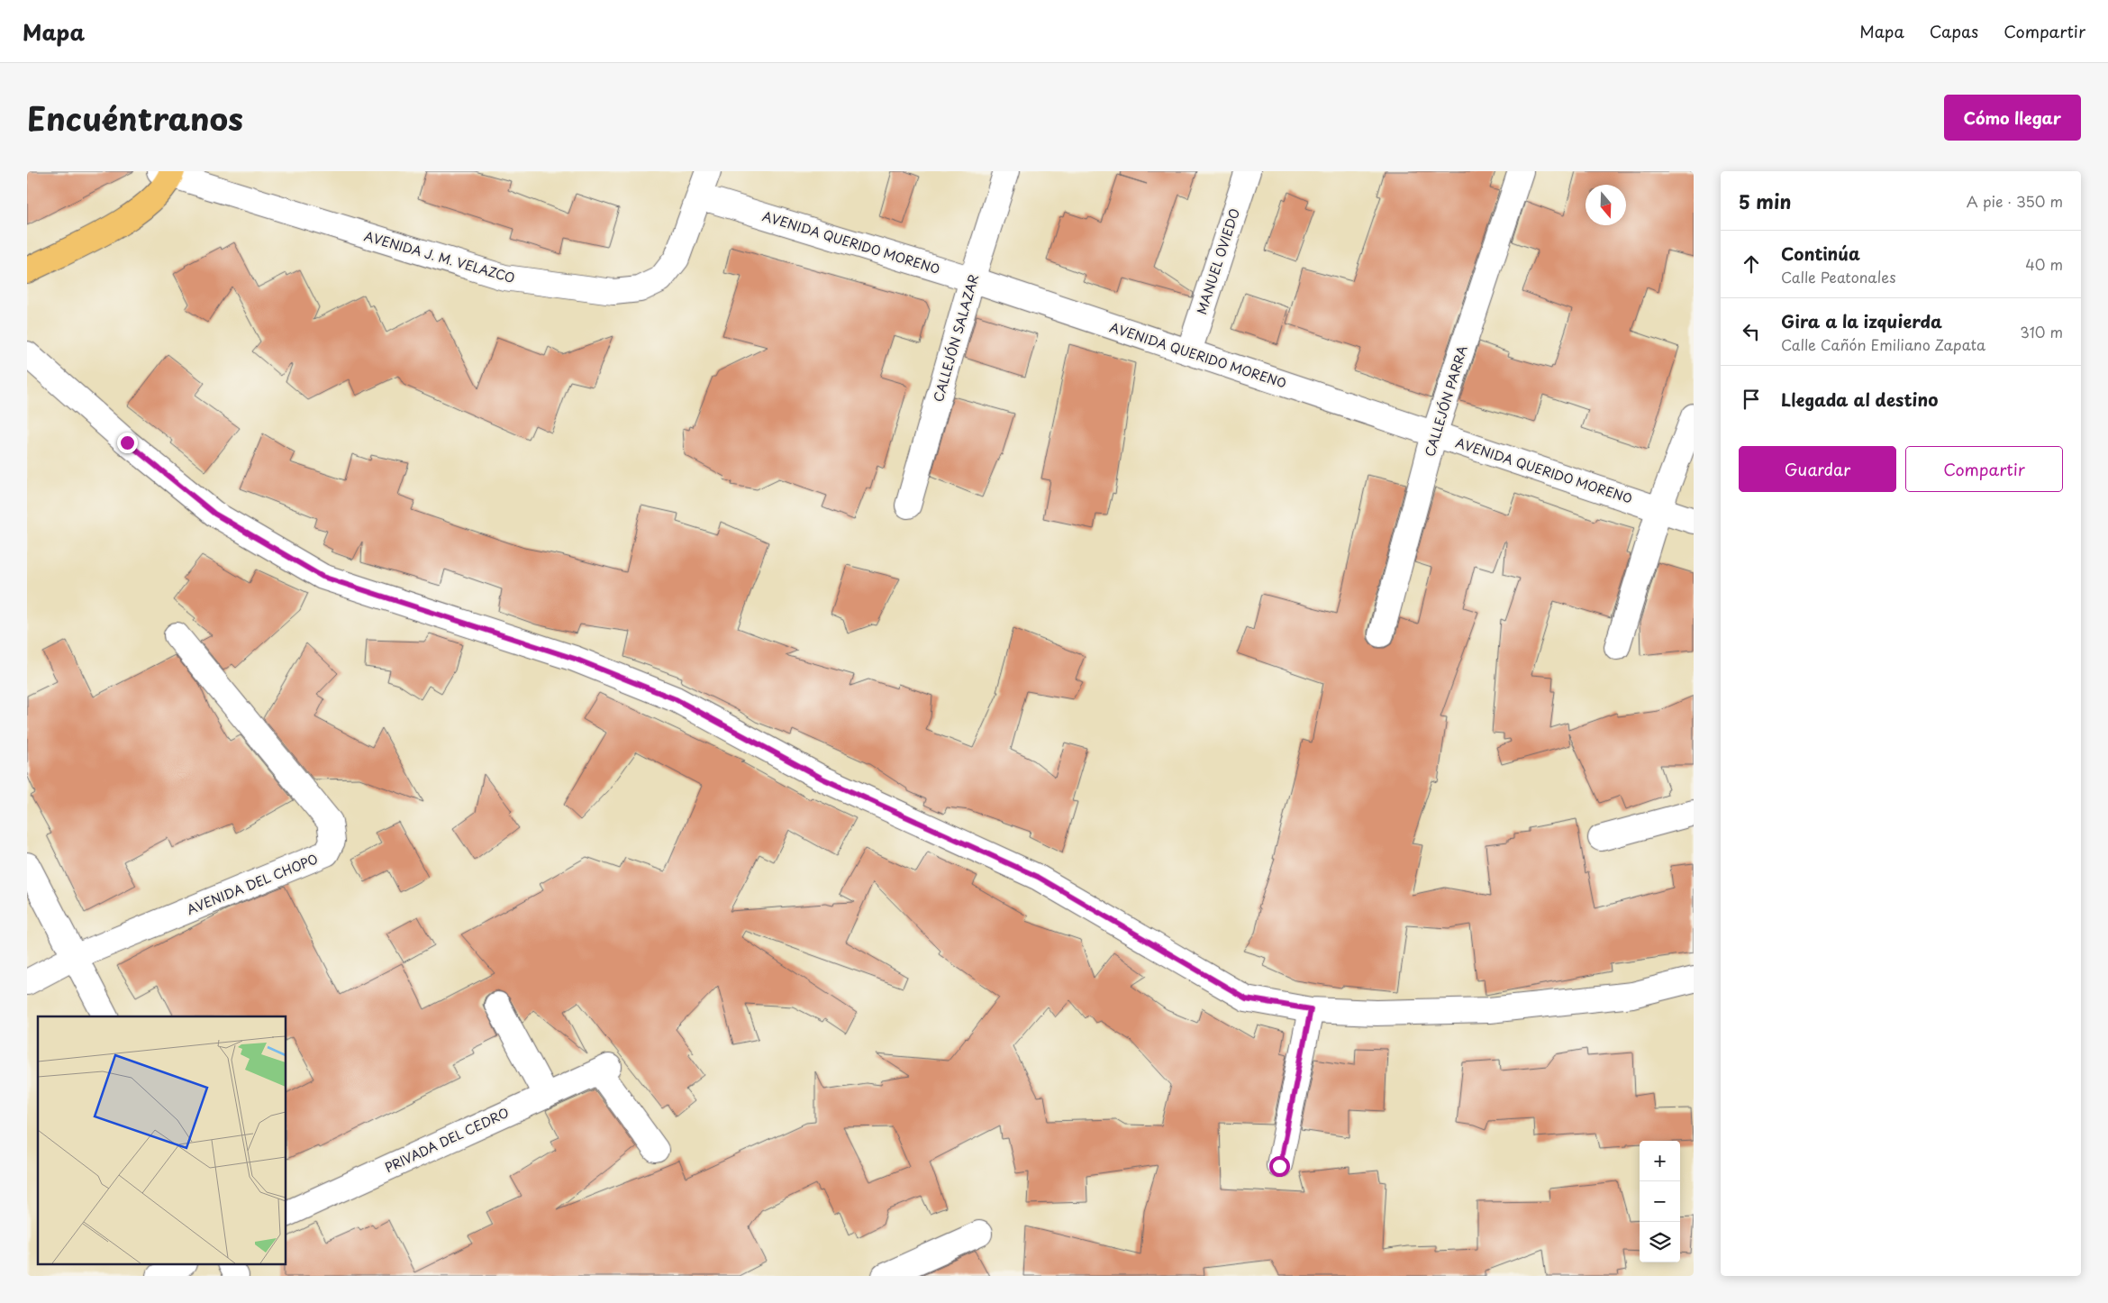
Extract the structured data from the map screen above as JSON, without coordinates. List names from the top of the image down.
{
  "streets": {
    "street": [
      "AVENIDA QUERIDO MORENO",
      "AVENIDA J. M. VELAZCO",
      "MANUEL OVIEDO",
      "CALLEJÓN SALAZAR",
      "CALLEJÓN PARRA",
      "AVENIDA DEL CHOPO",
      "PRIVADA DEL CEDRO"
    ]
  },
  "crossings": [
    ["AVENIDA QUERIDO MORENO", "AVENIDA J. M. VELAZCO"],
    ["AVENIDA QUERIDO MORENO", "MANUEL OVIEDO"],
    ["AVENIDA QUERIDO MORENO", "CALLEJÓN SALAZAR"],
    ["AVENIDA QUERIDO MORENO", "CALLEJÓN PARRA"]
  ],
  "north": "bottom",
  "page": {
    "header": "Mapa",
    "nav": ["Mapa", "Capas", "Compartir"],
    "title": "Encuéntranos",
    "buttons": [
      "Cómo llegar",
      ["Guardar", "Compartir"]
    ],
    "heading": ["5 min", "A pie · 350 m"],
    "list": [
      ["Continúa", "Calle Peatonales", "40 m"],
      ["Gira a la izquierda", "Calle Cañón Emiliano Zapata", "310 m"],
      "Llegada al destino"
    ],
    "map_buttons": ["+", "−"]
  }
}
